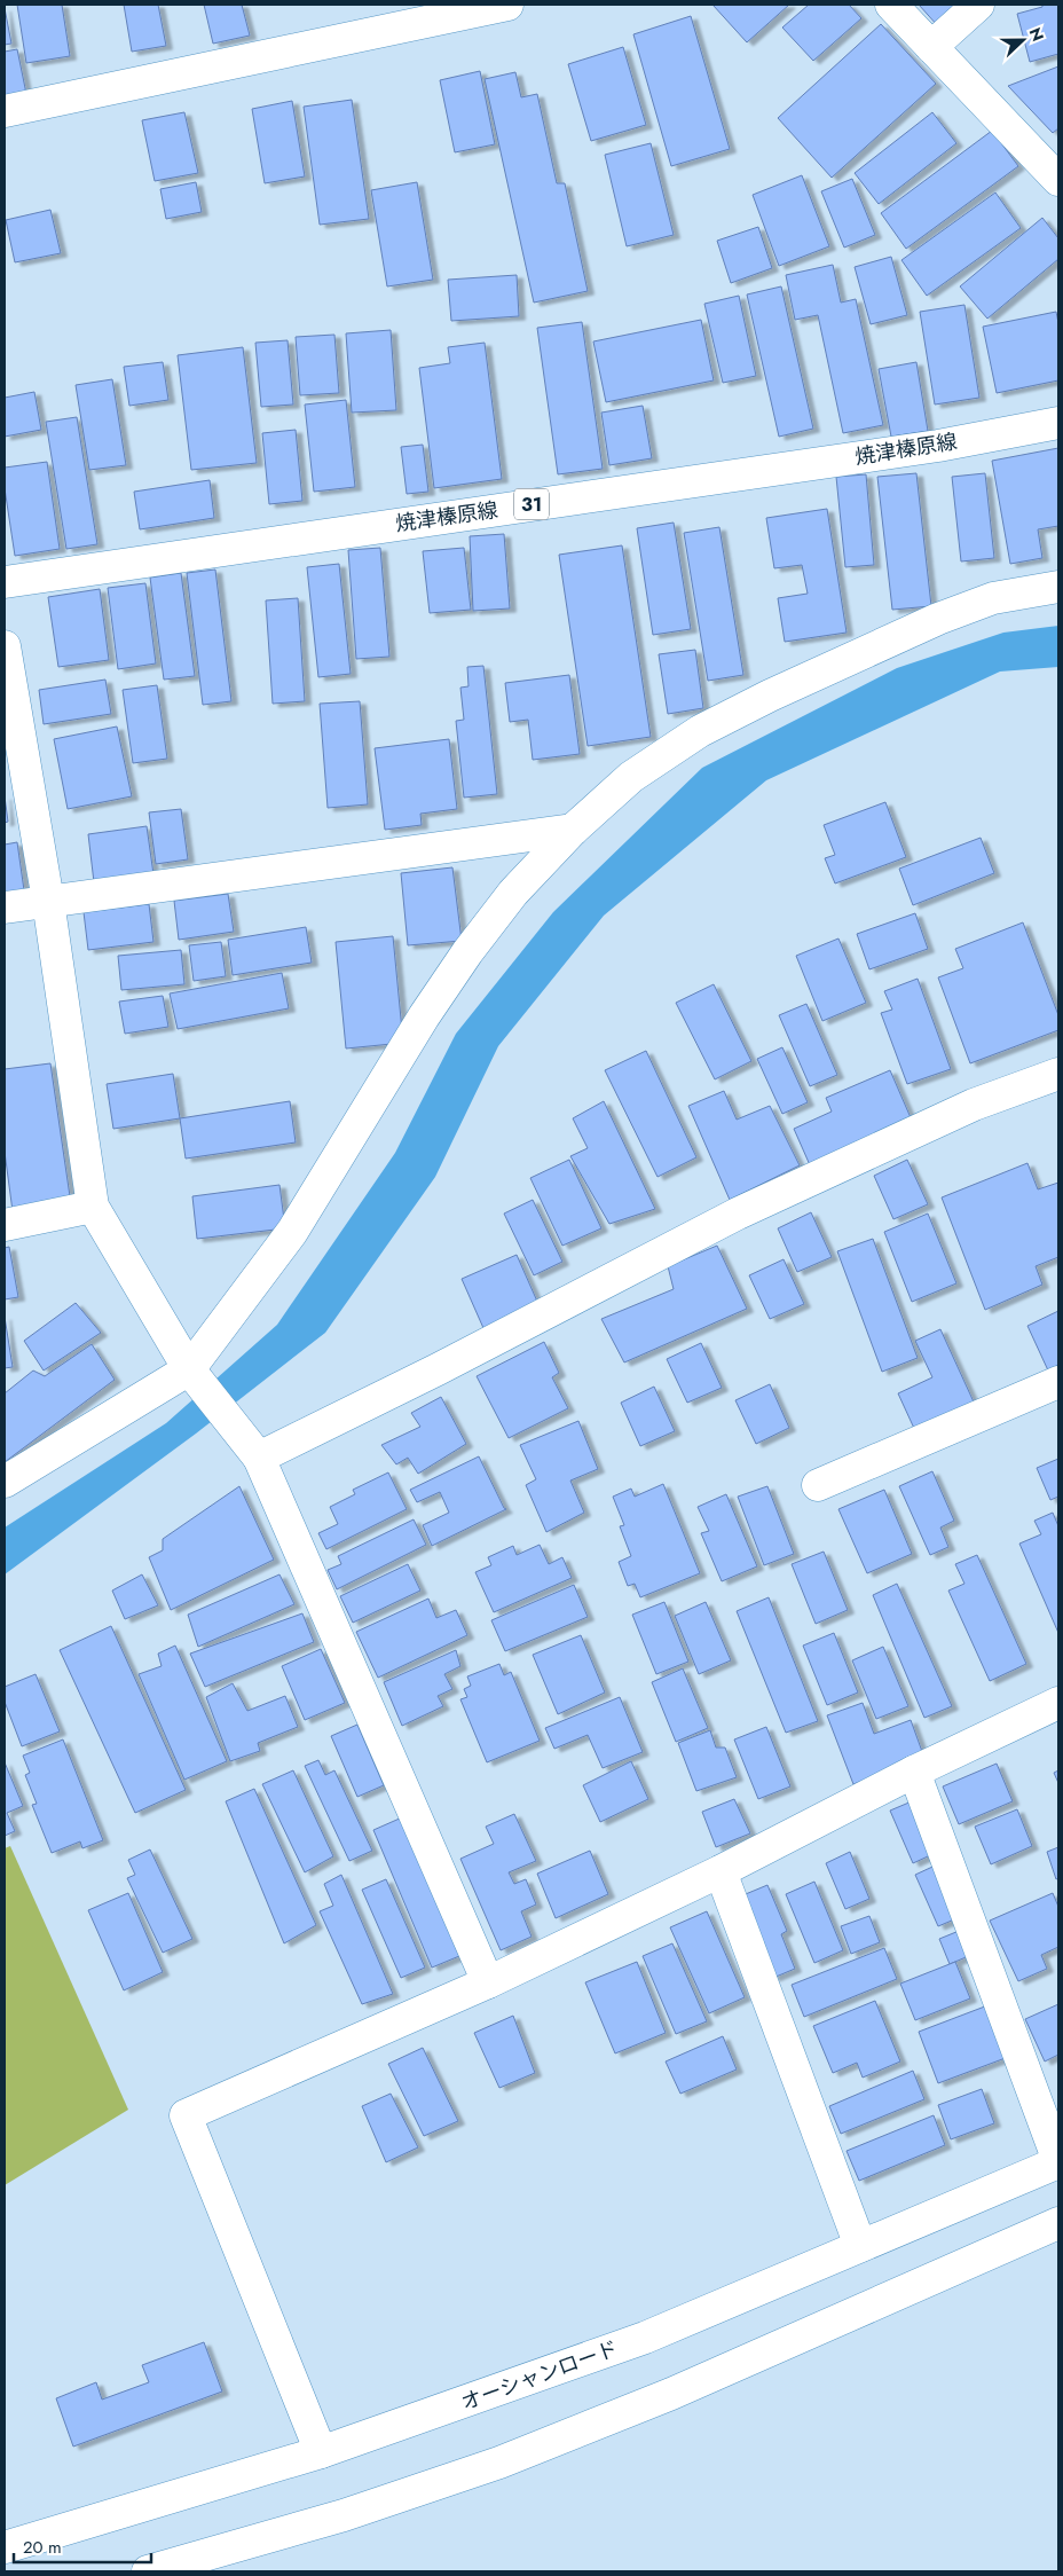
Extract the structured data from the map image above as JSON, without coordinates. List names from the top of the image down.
{
  "streets": {
    "street": ["焼津榛原線", "31", "オーシャンロード"]
  },
  "scale_bar": "20 m",
  "north": "right"
}
